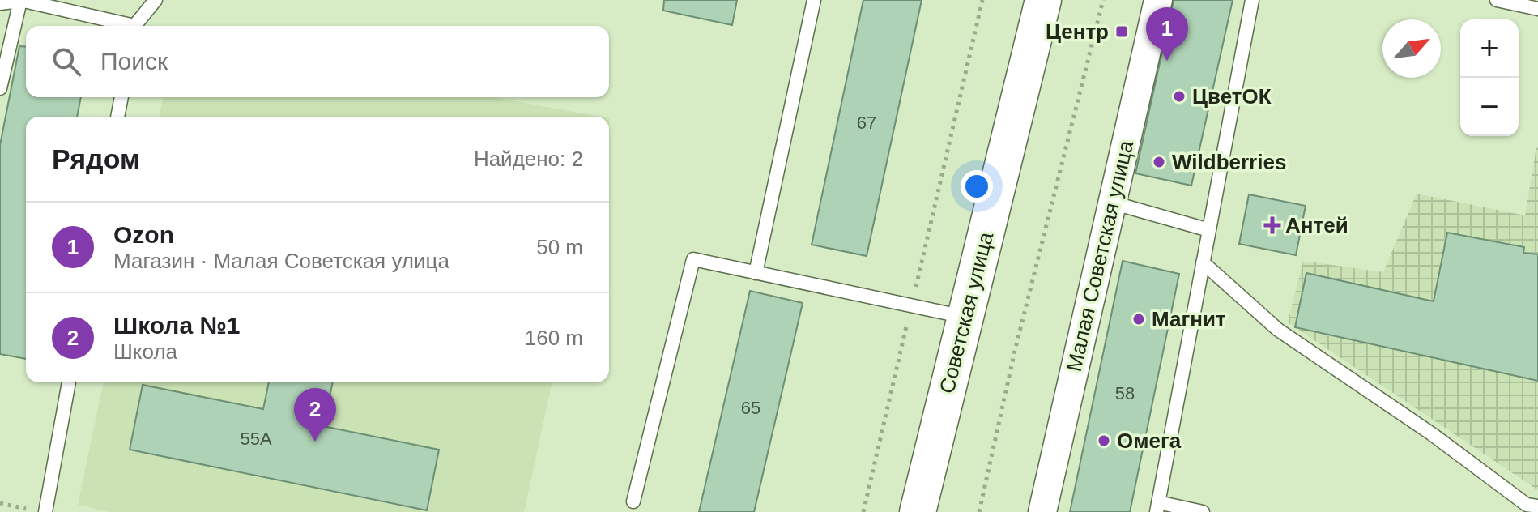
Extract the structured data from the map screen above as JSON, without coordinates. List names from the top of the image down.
{
  "streets": {
    "main road": ["Советская улица"],
    "street": ["Малая Советская улица"]
  },
  "places": {
    "transit": ["Центр"],
    "other": [
      "ЦветОК",
      "Wildberries",
      "Магнит",
      "Омега"
    ],
    "health": ["Антей"]
  },
  "house_numbers": [
    "67",
    "58",
    "65",
    "55А"
  ],
  "north": "top right",
  "page": {
    "pins": ["1", "2"],
    "map_buttons": ["+", "−"],
    "search": "Поиск",
    "heading": ["Рядом", "Найдено: 2"],
    "list": [
      {
        "mark": "1",
        "name": "Ozon",
        "note": "Магазин · Малая Советская улица",
        "value": "50 m"
      },
      {
        "mark": "2",
        "name": "Школа №1",
        "note": "Школа",
        "value": "160 m"
      }
    ]
  }
}
